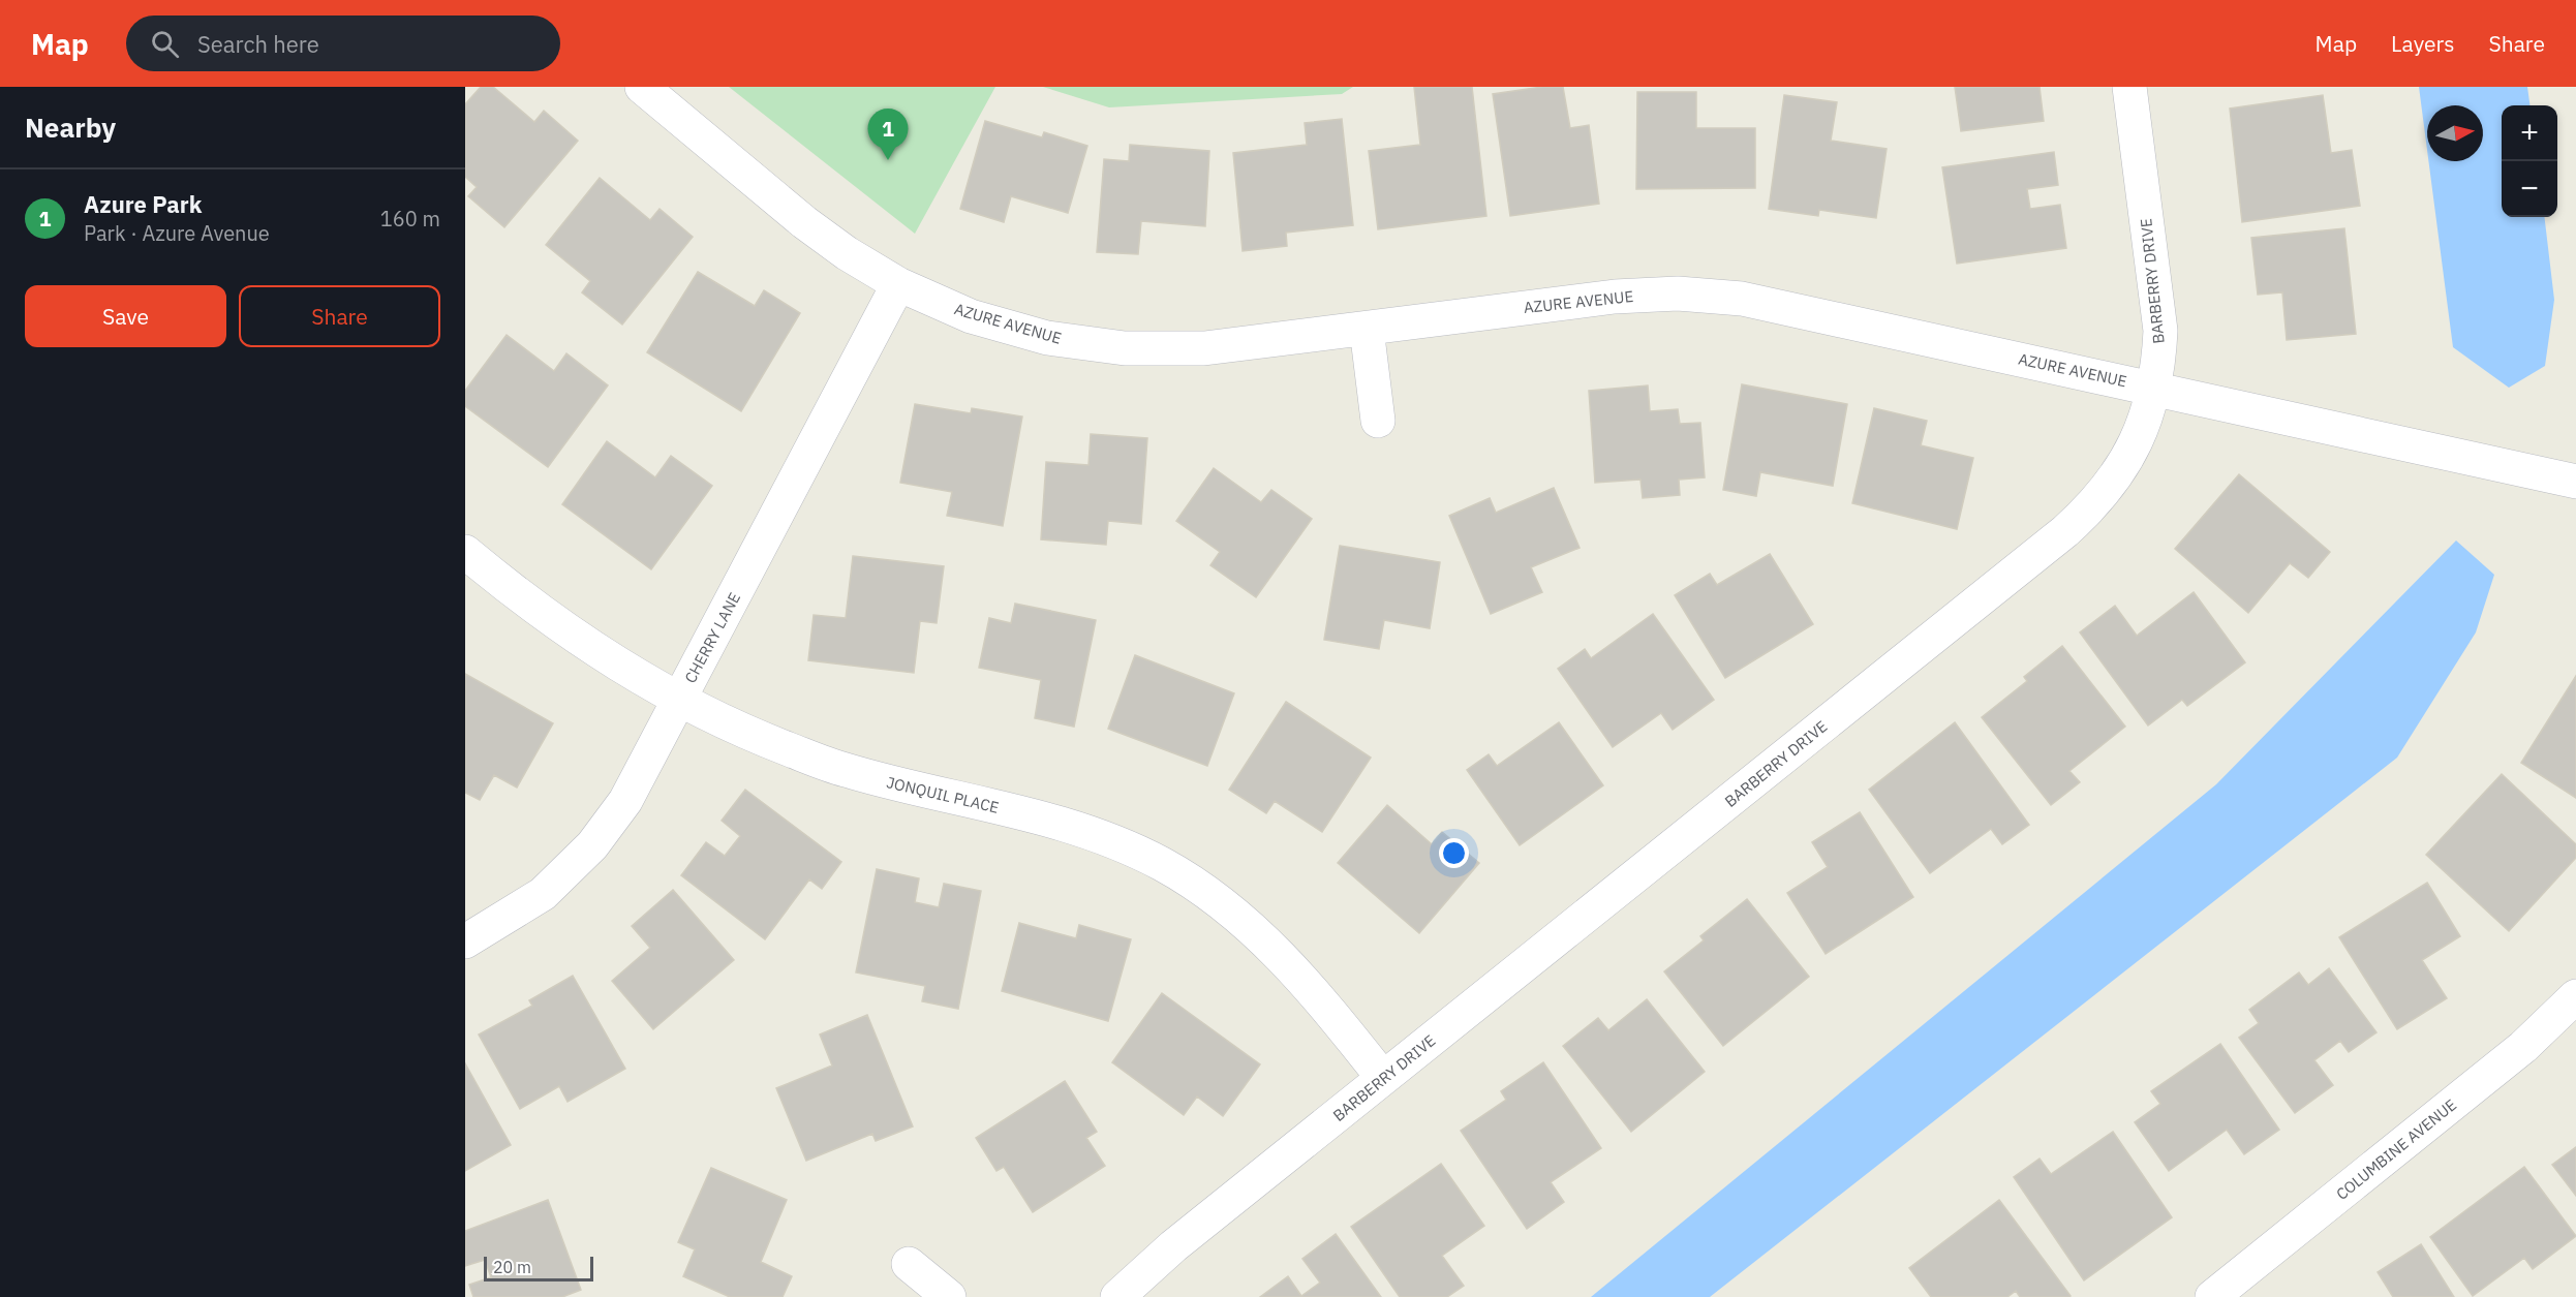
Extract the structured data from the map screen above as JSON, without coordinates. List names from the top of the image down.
{
  "streets": {
    "street": [
      "BARBERRY DRIVE",
      "AZURE AVENUE",
      "CHERRY LANE",
      "JONQUIL PLACE",
      "COLUMBINE AVENUE"
    ]
  },
  "crossings": [
    ["BARBERRY DRIVE", "AZURE AVENUE"],
    ["BARBERRY DRIVE", "JONQUIL PLACE"],
    ["AZURE AVENUE", "CHERRY LANE"],
    ["CHERRY LANE", "JONQUIL PLACE"]
  ],
  "scale_bar": "20 m",
  "north": "right",
  "page": {
    "header": "Map",
    "search": "Search here",
    "nav": ["Map", "Layers", "Share"],
    "heading": "Nearby",
    "map_buttons": ["+", "−"],
    "pins": "1",
    "list": [
      {
        "mark": "1",
        "name": "Azure Park",
        "note": "Park · Azure Avenue",
        "value": "160 m"
      }
    ],
    "buttons": ["Save", "Share"],
    "scale": "20 m"
  }
}
